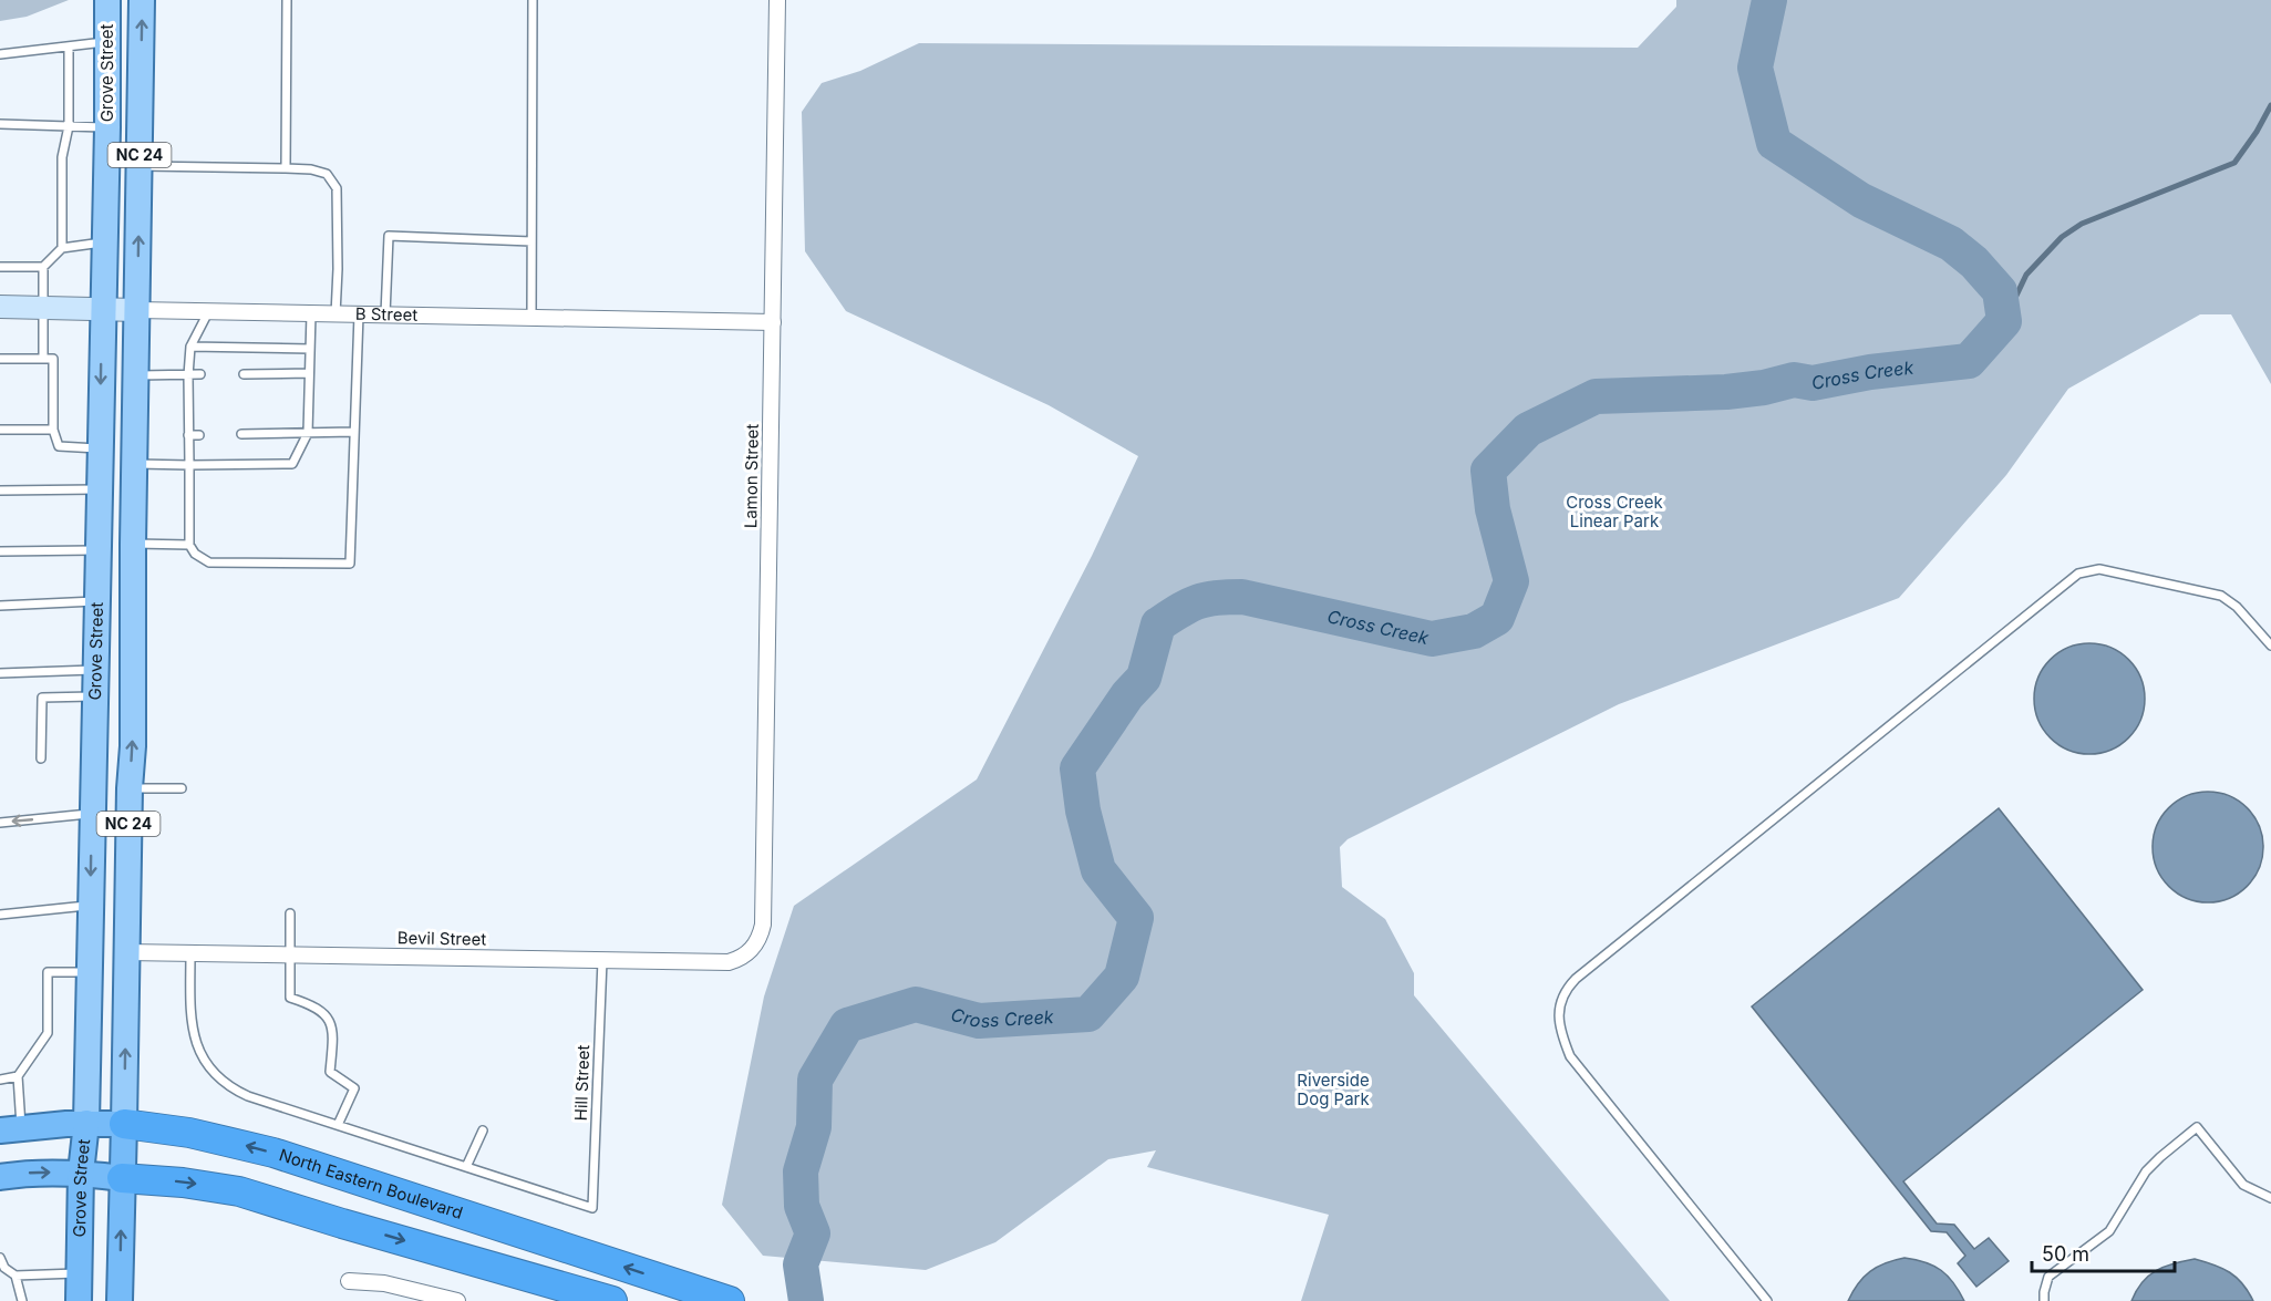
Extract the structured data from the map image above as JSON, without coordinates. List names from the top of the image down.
{
  "streets": {
    "highway": ["Grove Street", "NC 24", "North Eastern Boulevard"],
    "main road": ["B Street"],
    "street": ["Lamon Street", "Bevil Street"],
    "lane": ["Hill Street"]
  },
  "crossings": [
    ["Grove Street", "B Street"],
    ["Grove Street", "Bevil Street"],
    ["Grove Street", "North Eastern Boulevard"],
    ["B Street", "Lamon Street"],
    ["Lamon Street", "Bevil Street"],
    ["Bevil Street", "Hill Street"]
  ],
  "water": ["Cross Creek"],
  "parks": ["Cross Creek Linear Park", "Riverside Dog Park"],
  "scale_bar": "50 m"
}
